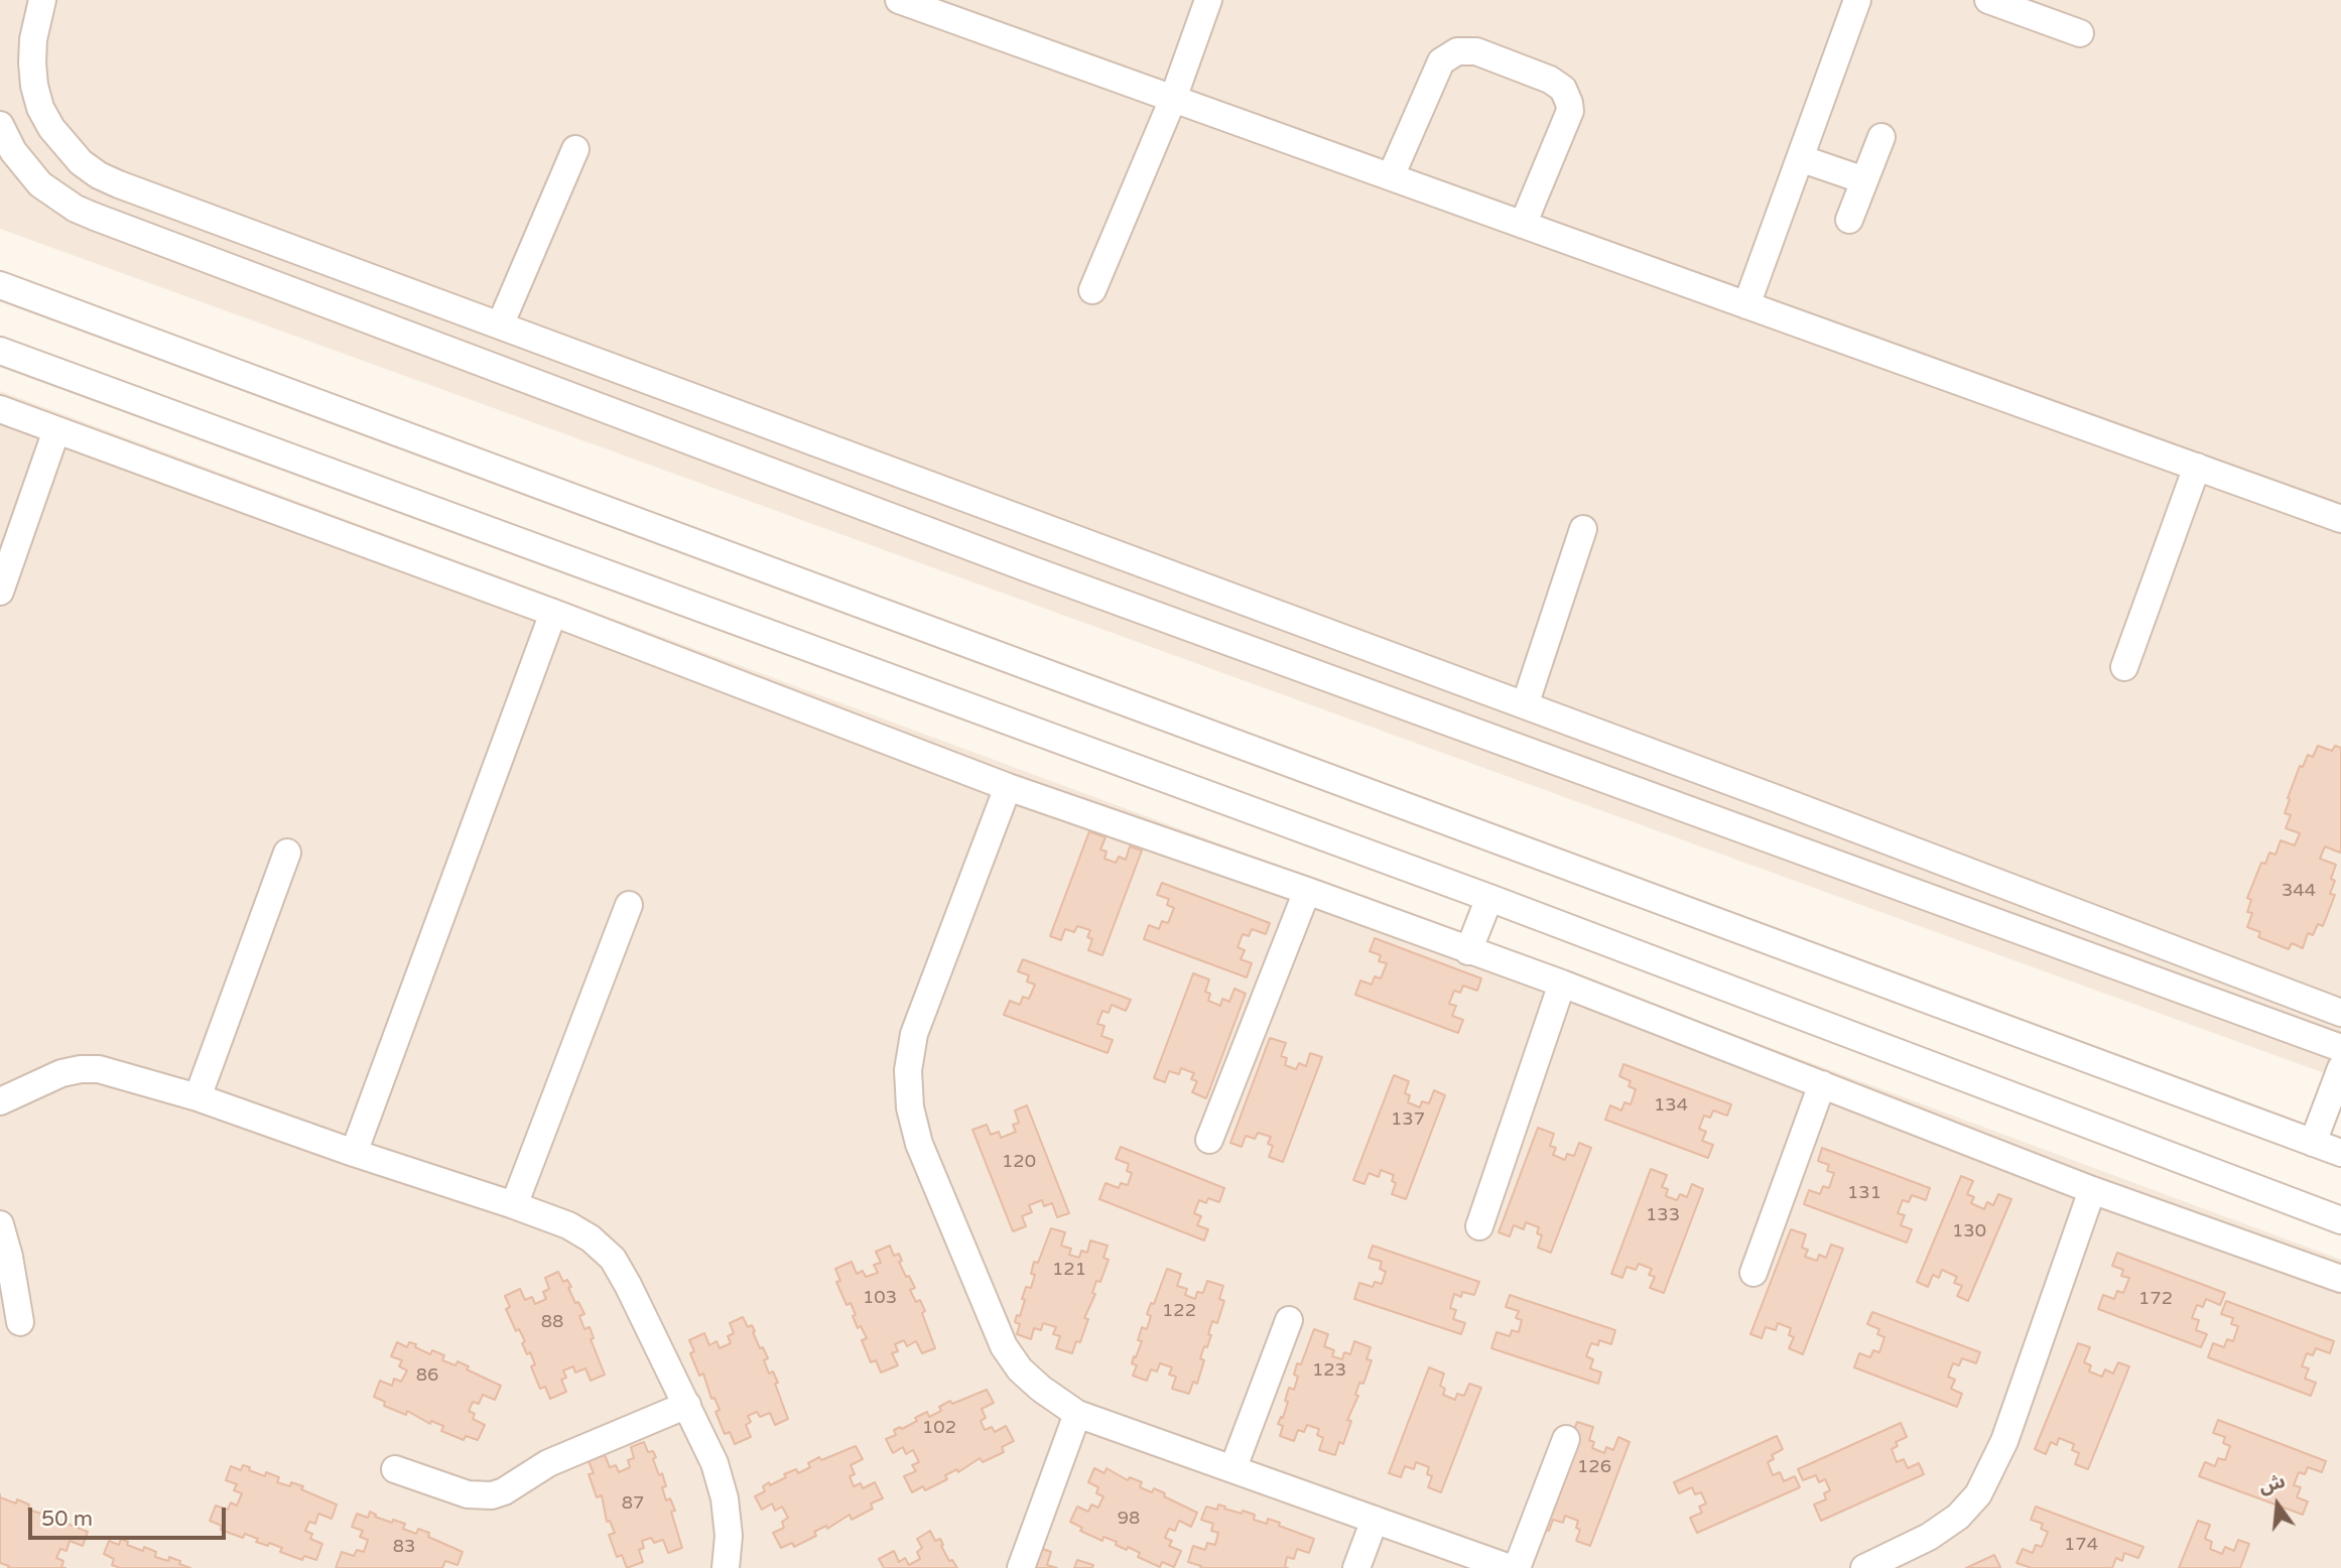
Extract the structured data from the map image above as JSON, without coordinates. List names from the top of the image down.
{
  "house_numbers": [
    "344",
    "134",
    "137",
    "120",
    "131",
    "133",
    "130",
    "121",
    "103",
    "172",
    "122",
    "88",
    "123",
    "86",
    "102",
    "126",
    "87",
    "98",
    "174",
    "83"
  ],
  "scale_bar": "50 m",
  "north": "top"
}
